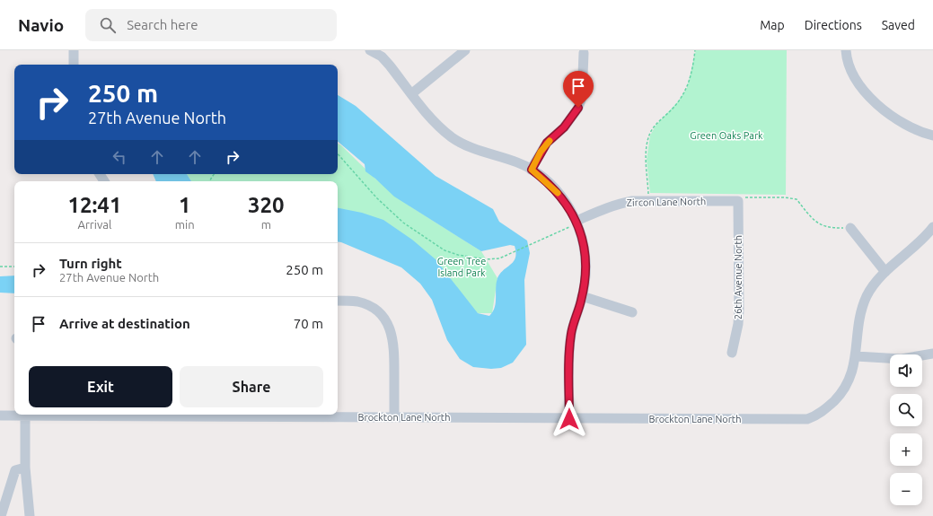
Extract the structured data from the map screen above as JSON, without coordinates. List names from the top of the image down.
{
  "streets": {
    "street": ["Zircon Lane North", "26th Avenue North", "Brockton Lane North"]
  },
  "crossings": [
    ["Zircon Lane North", "26th Avenue North"]
  ],
  "parks": ["Green Oaks Park", "Green Tree Island Park"],
  "page": {
    "header": "Navio",
    "search": "Search here",
    "nav": ["Map", "Directions", "Saved"],
    "turn": ["250 m", "27th Avenue North"],
    "eta": [
      "12:41",
      "Arrival",
      "1",
      "min",
      "320",
      "m"
    ],
    "list": [
      {
        "name": "Turn right",
        "note": "27th Avenue North",
        "value": "250 m"
      },
      {
        "name": "Arrive at destination",
        "value": "70 m"
      }
    ],
    "map_buttons": ["+", "−"],
    "buttons": ["Exit", "Share"]
  }
}
